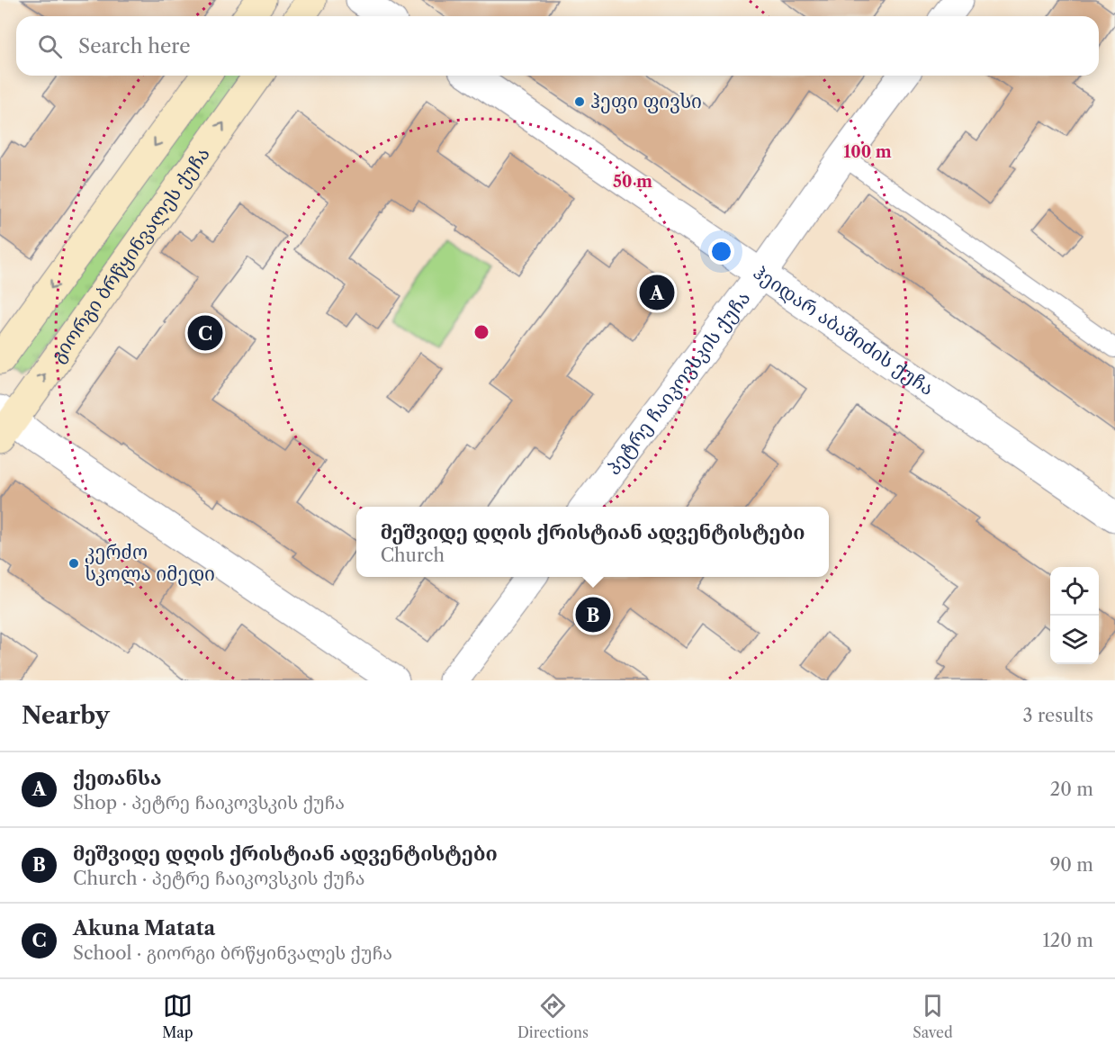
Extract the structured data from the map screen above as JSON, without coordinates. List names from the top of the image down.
{
  "streets": {
    "street": ["გიორგი ბრწყინვალეს ქუჩა", "ჰეიდარ აბაშიძის ქუჩა", "პეტრე ჩაიკოვსკის ქუჩა"]
  },
  "crossings": [
    ["ჰეიდარ აბაშიძის ქუჩა", "პეტრე ჩაიკოვსკის ქუჩა"]
  ],
  "places": ["ჰეფი ფივსი", "კერძო სკოლა იმედი"],
  "page": {
    "search": "Search here",
    "pins": ["A", "C", "B"],
    "popup": ["მეშვიდე დღის ქრისტიან ადვენტისტები", "Church"],
    "heading": ["Nearby", "3 results"],
    "list": [
      {
        "mark": "A",
        "name": "ქეთანსა",
        "note": "Shop · პეტრე ჩაიკოვსკის ქუჩა",
        "value": "20 m"
      },
      {
        "mark": "B",
        "name": "მეშვიდე დღის ქრისტიან ადვენტისტები",
        "note": "Church · პეტრე ჩაიკოვსკის ქუჩა",
        "value": "90 m"
      },
      {
        "mark": "C",
        "name": "Akuna Matata",
        "note": "School · გიორგი ბრწყინვალეს ქუჩა",
        "value": "120 m"
      }
    ],
    "nav": ["Map", "Directions", "Saved"]
  },
  "rings": ["100 m", "50 m"]
}
